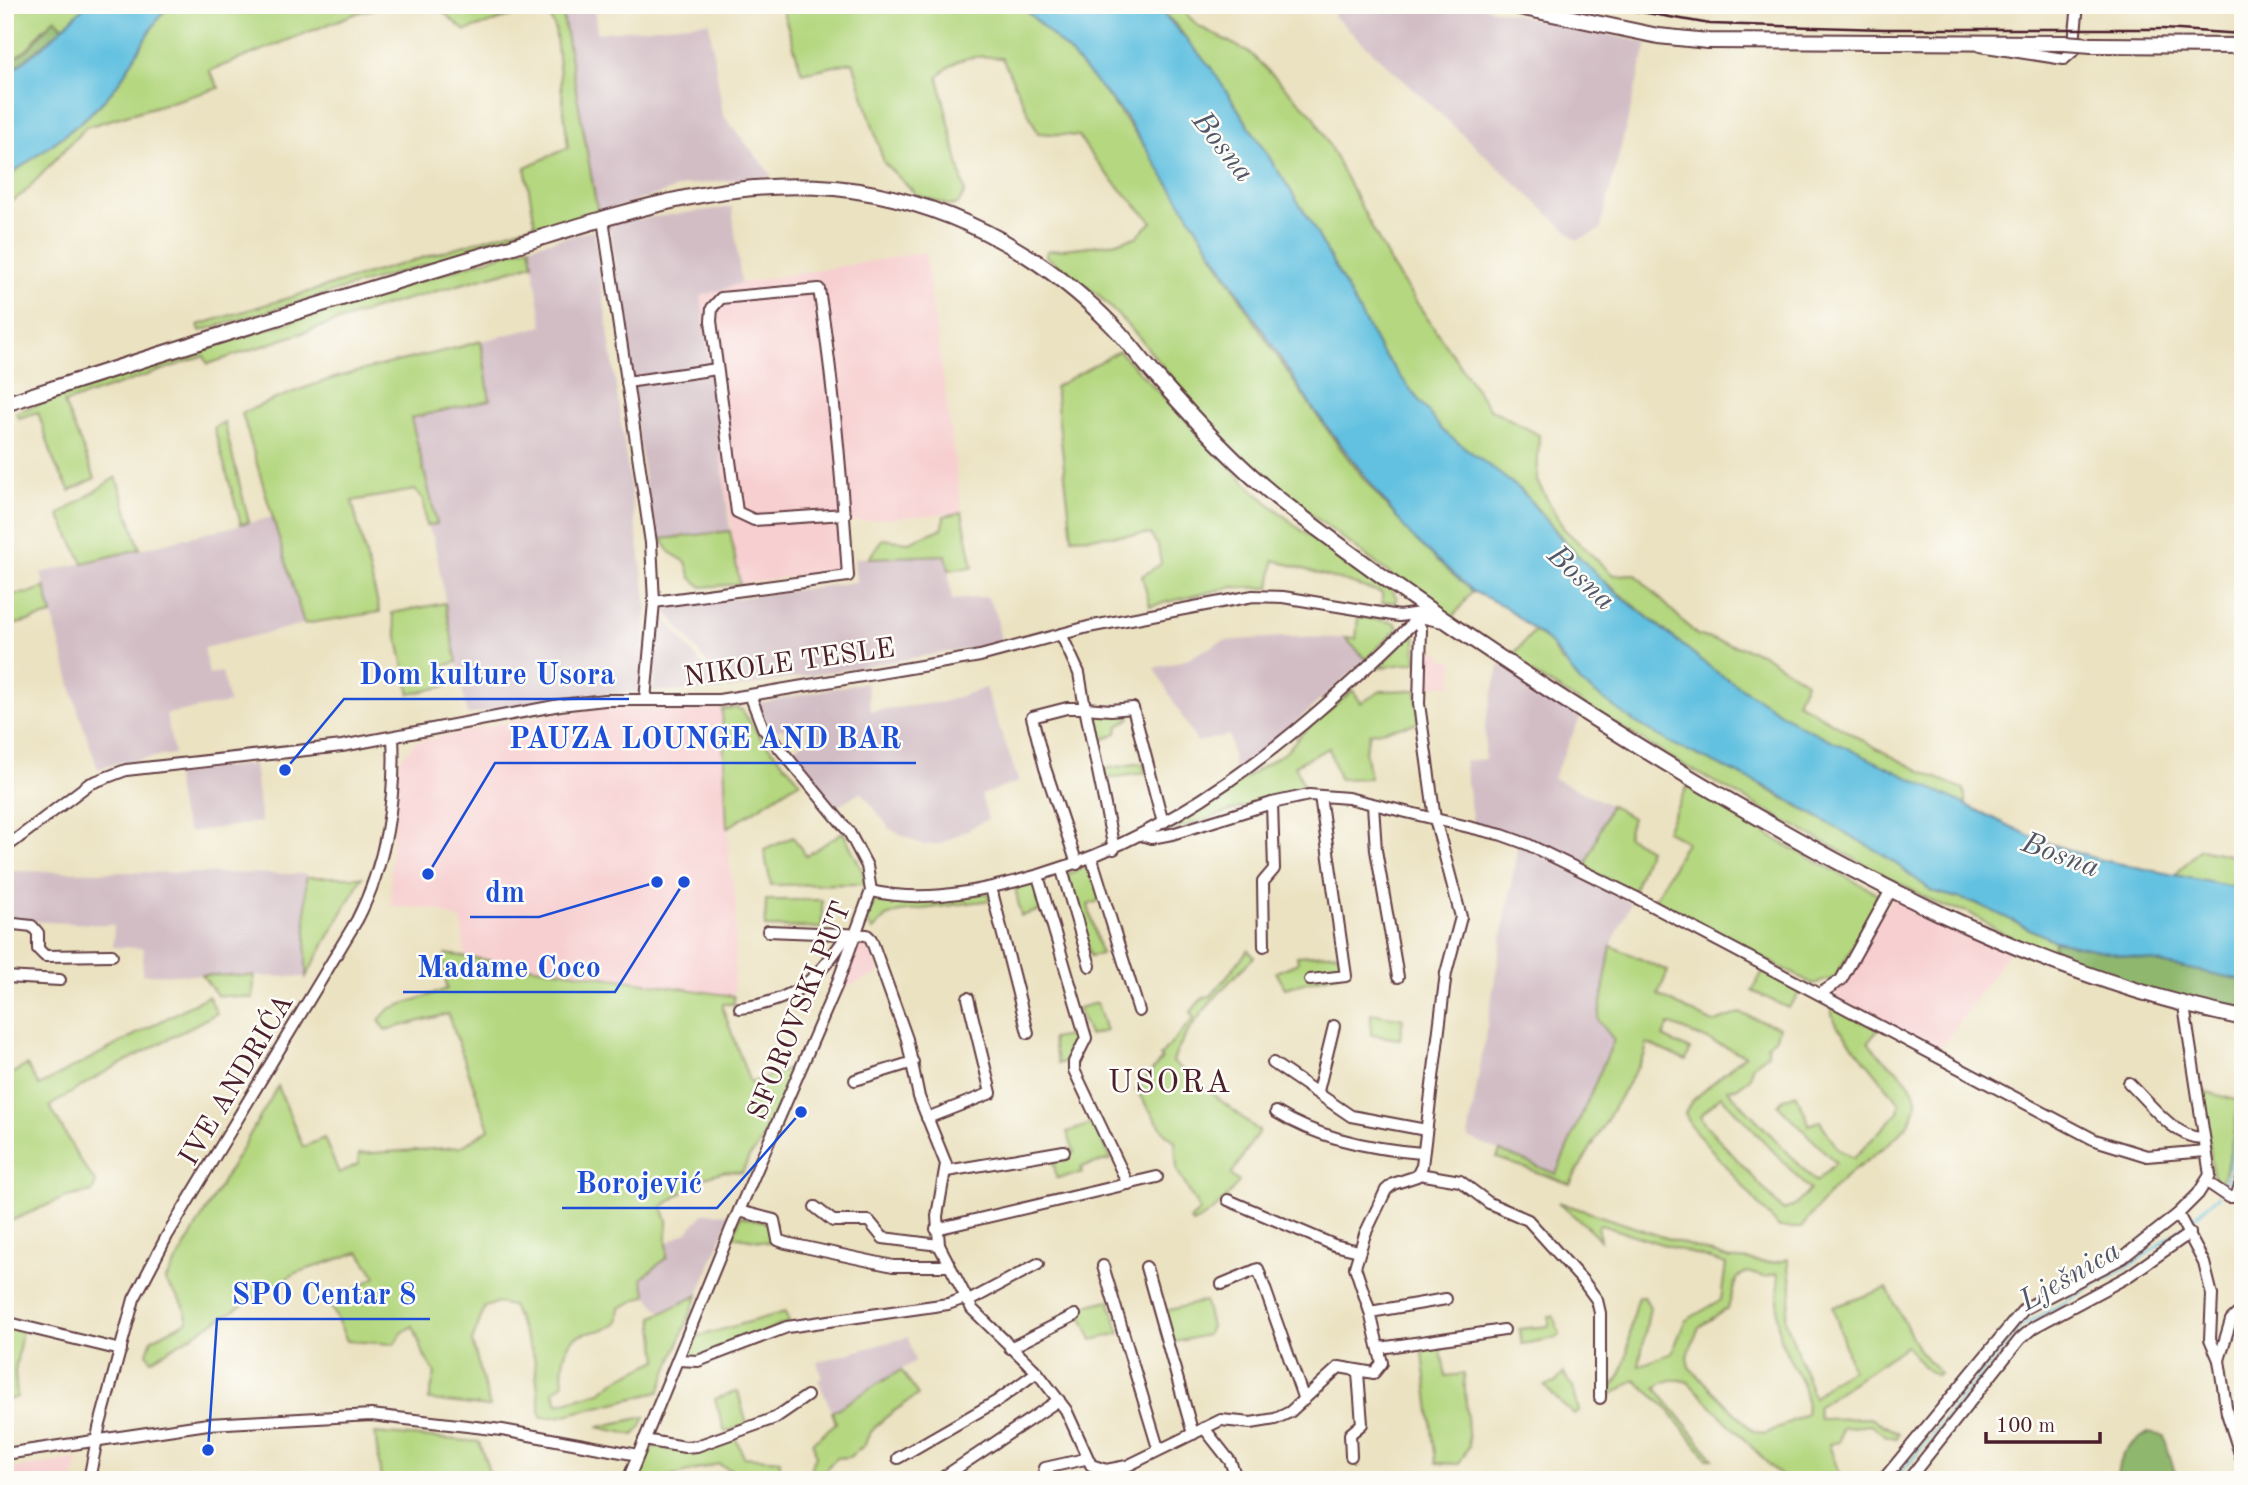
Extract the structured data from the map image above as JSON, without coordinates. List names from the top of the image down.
{
  "streets": {
    "street": ["NIKOLE TESLE", "SFOROVSKI PUT", "IVE ANDRIĆA"]
  },
  "crossings": [
    ["NIKOLE TESLE", "SFOROVSKI PUT"],
    ["NIKOLE TESLE", "IVE ANDRIĆA"]
  ],
  "districts": ["USORA"],
  "water": ["Bosna", "Lješnica"],
  "places": [
    "Dom kulture Usora",
    "PAUZA LOUNGE AND BAR",
    "dm",
    "Madame Coco",
    "Borojević",
    "SPO Centar 8"
  ],
  "scale_bar": "100 m"
}
